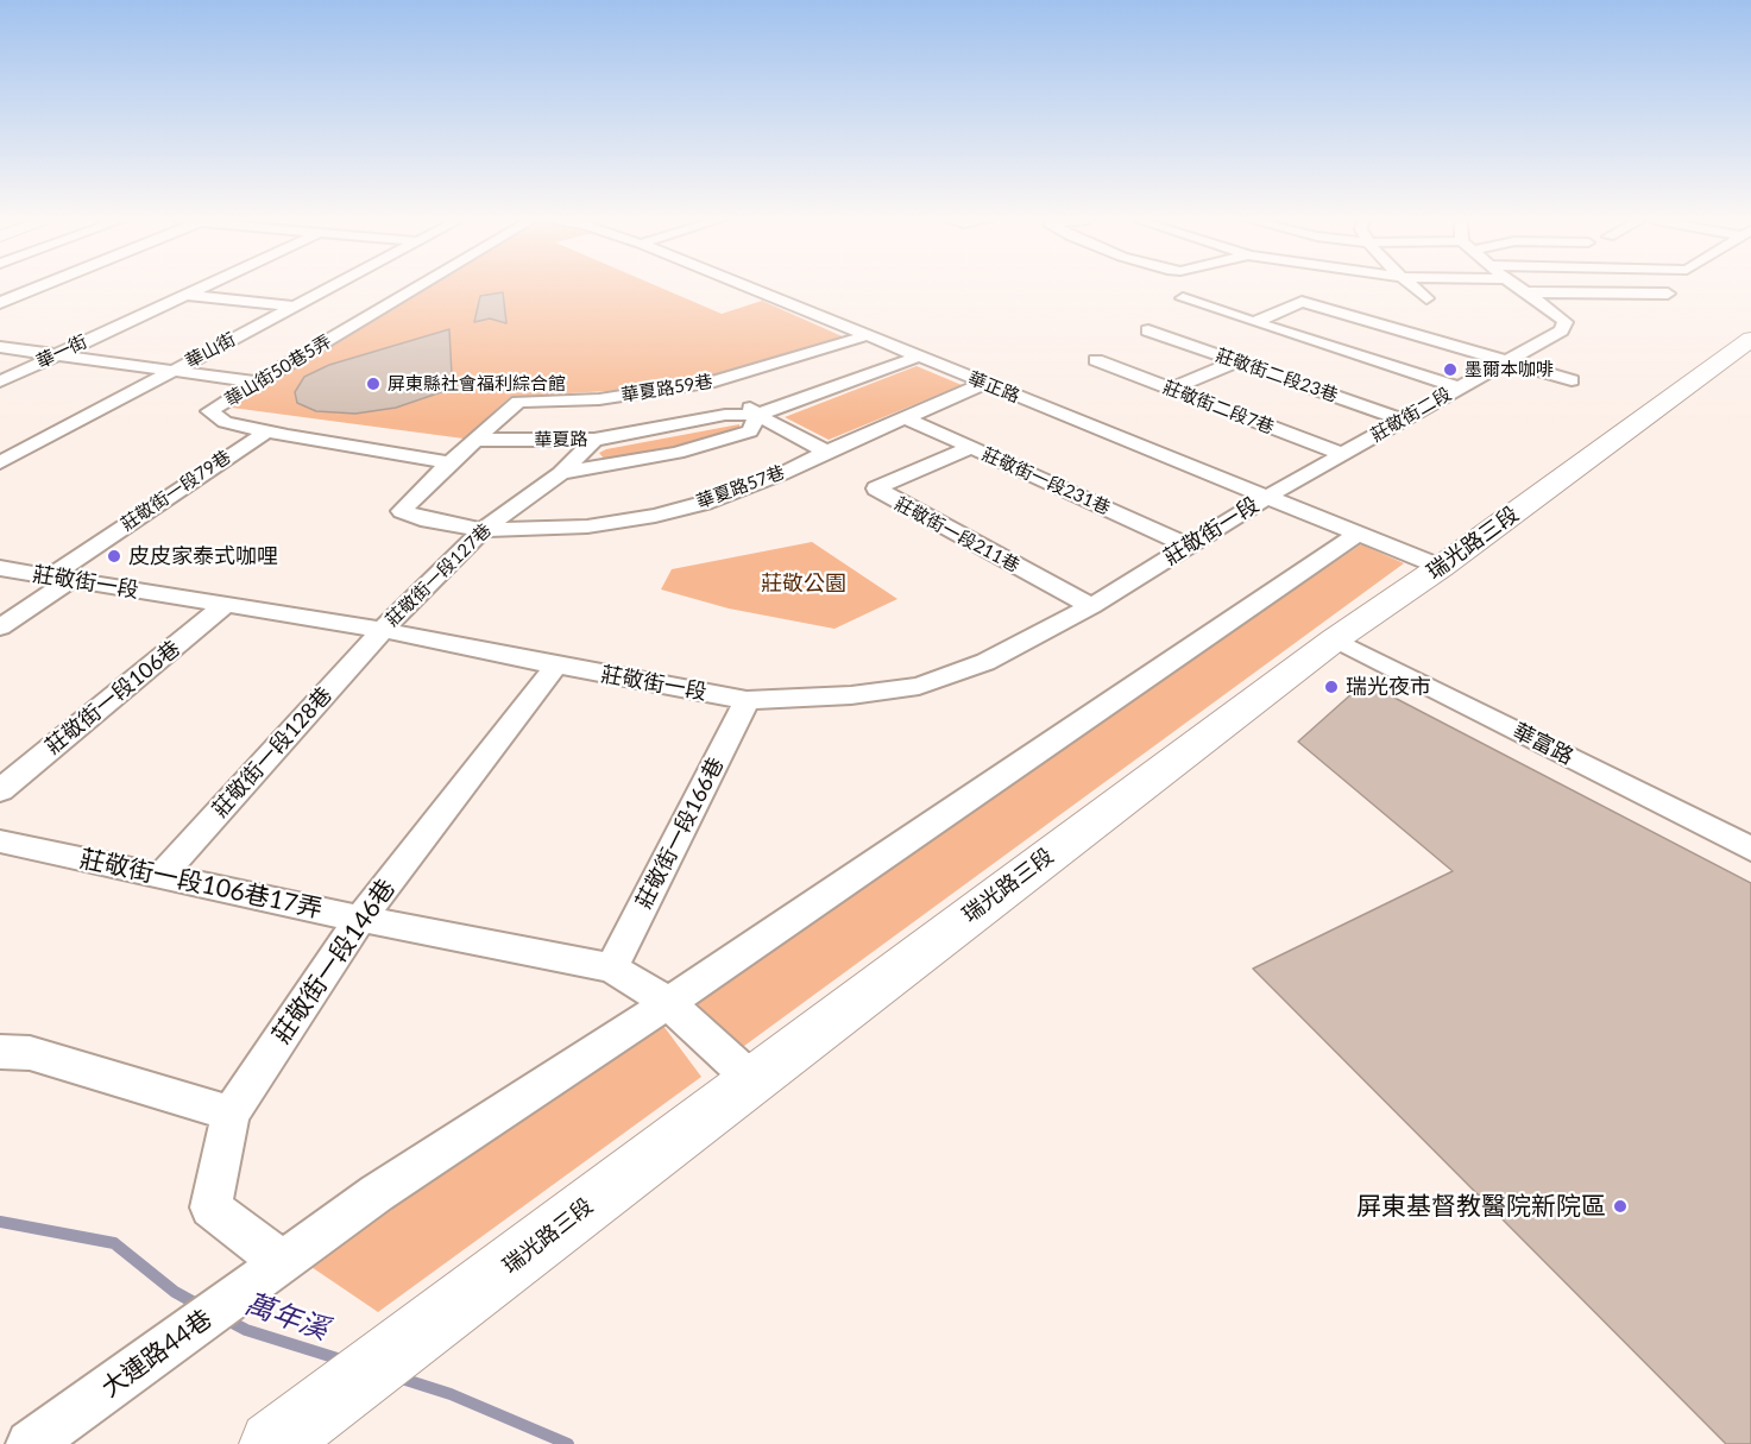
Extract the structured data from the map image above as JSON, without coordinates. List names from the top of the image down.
{
  "streets": {
    "street": [
      "華山街",
      "華一街",
      "華山街50巷5弄",
      "莊敬街二段23巷",
      "華正路",
      "華夏路59巷",
      "莊敬街二段7巷",
      "莊敬街二段",
      "華夏路",
      "莊敬街一段231巷",
      "華夏路57巷",
      "莊敬街一段79巷",
      "莊敬街一段",
      "莊敬街一段211巷",
      "瑞光路三段",
      "莊敬街一段127巷",
      "莊敬街一段106巷",
      "華富路",
      "莊敬街一段128巷",
      "莊敬街一段166巷",
      "莊敬街一段106巷17弄",
      "莊敬街一段146巷",
      "大連路44巷"
    ]
  },
  "crossings": [
    ["華山街50巷5弄", "莊敬街一段79巷"],
    ["莊敬街二段23巷", "莊敬街二段"],
    ["華正路", "華夏路59巷"],
    ["華正路", "莊敬街二段"],
    ["華正路", "華夏路"],
    ["華正路", "華夏路57巷"],
    ["華正路", "莊敬街一段"],
    ["華正路", "瑞光路三段"],
    ["華夏路59巷", "華夏路"],
    ["莊敬街二段7巷", "莊敬街二段"],
    ["莊敬街二段", "莊敬街一段"],
    ["華夏路", "莊敬街一段127巷"],
    ["莊敬街一段231巷", "華夏路57巷"],
    ["莊敬街一段231巷", "莊敬街一段"],
    ["莊敬街一段231巷", "莊敬街一段211巷"],
    ["華夏路57巷", "莊敬街一段127巷"],
    ["莊敬街一段79巷", "莊敬街一段"],
    ["莊敬街一段", "莊敬街一段211巷"],
    ["莊敬街一段", "莊敬街一段127巷"],
    ["莊敬街一段", "莊敬街一段106巷"],
    ["莊敬街一段", "莊敬街一段128巷"],
    ["莊敬街一段", "莊敬街一段166巷"],
    ["莊敬街一段", "莊敬街一段146巷"],
    ["瑞光路三段", "華富路"],
    ["莊敬街一段127巷", "莊敬街一段128巷"],
    ["莊敬街一段128巷", "莊敬街一段106巷17弄"],
    ["莊敬街一段166巷", "莊敬街一段106巷17弄"],
    ["莊敬街一段106巷17弄", "莊敬街一段146巷"],
    ["莊敬街一段146巷", "大連路44巷"]
  ],
  "water": ["萬年溪"],
  "parks": ["莊敬公園"],
  "places": [
    "墨爾本咖啡",
    "屏東縣社會福利綜合館",
    "皮皮家泰式咖哩",
    "瑞光夜市",
    "屏東基督教醫院新院區"
  ]
}
